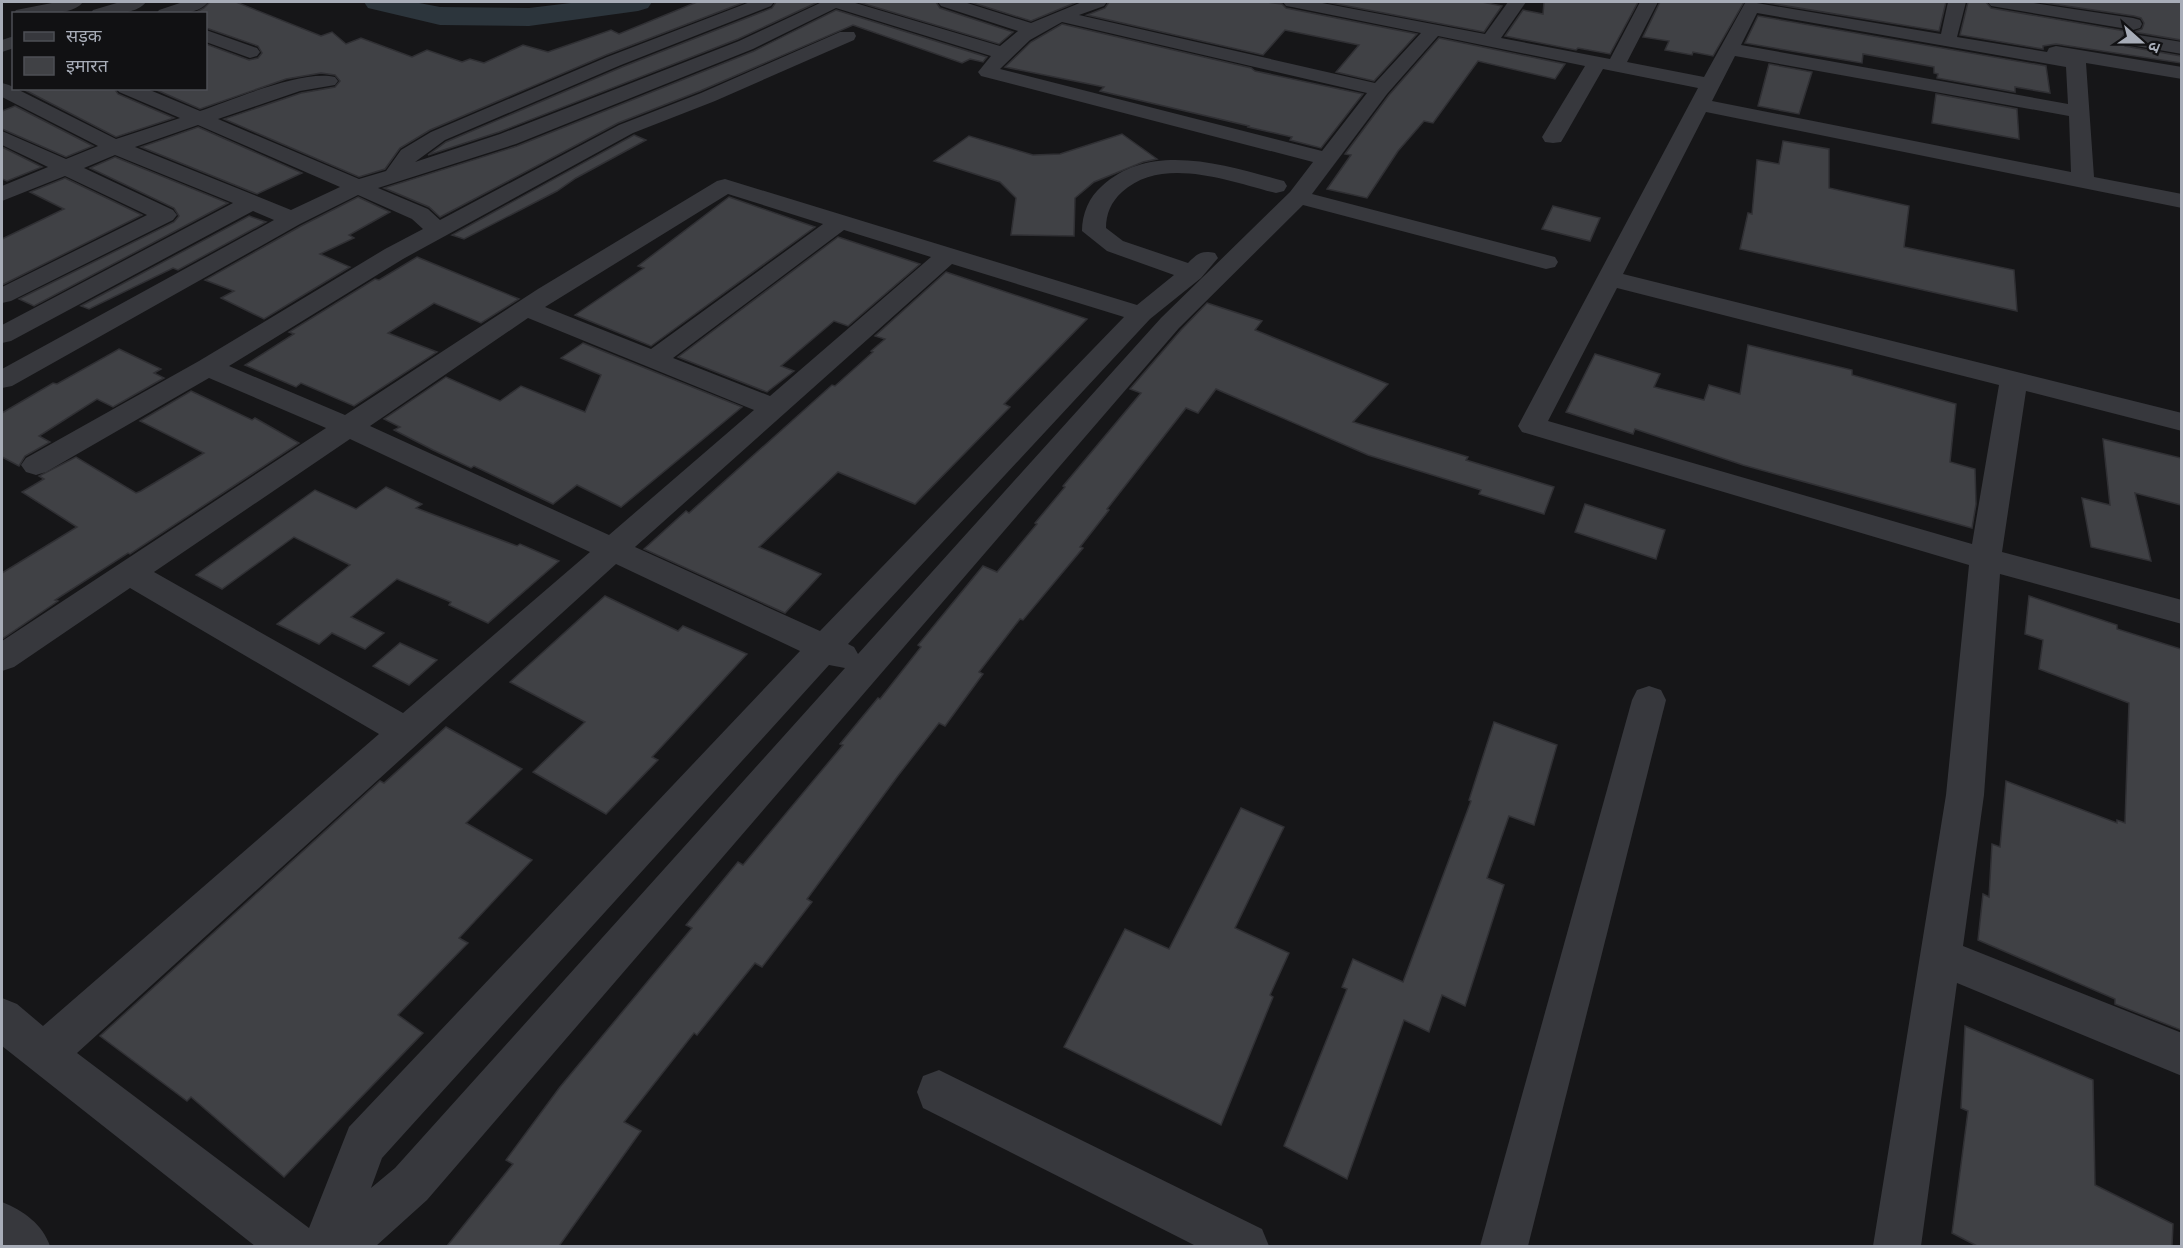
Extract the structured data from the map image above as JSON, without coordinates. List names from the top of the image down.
{
  "legend": ["सड़क", "इमारत"],
  "north": "right"
}
